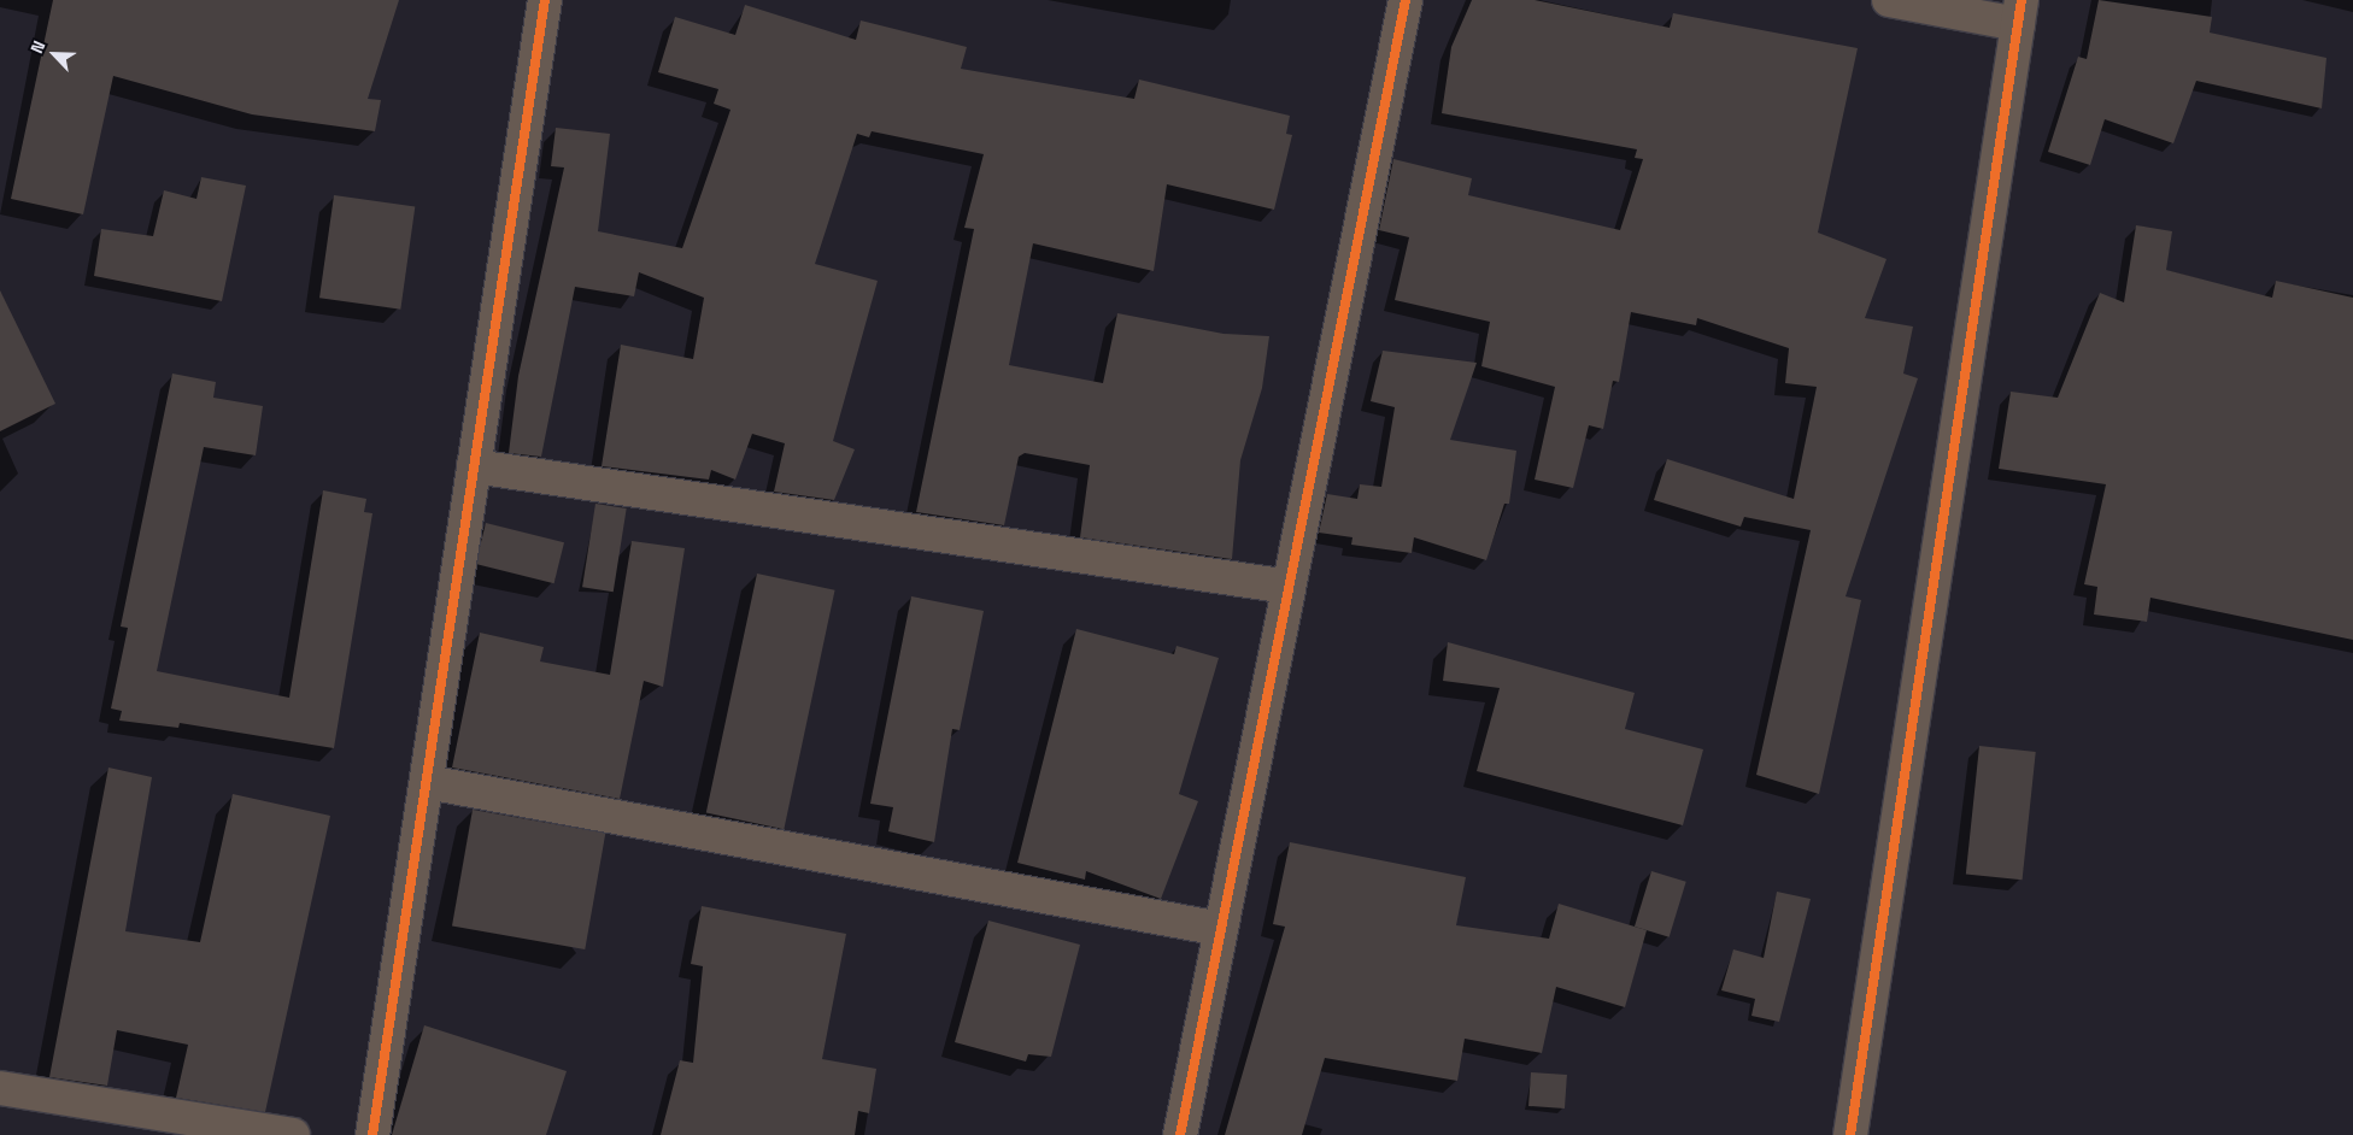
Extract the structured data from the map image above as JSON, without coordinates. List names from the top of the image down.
{
  "north": "top left"
}
